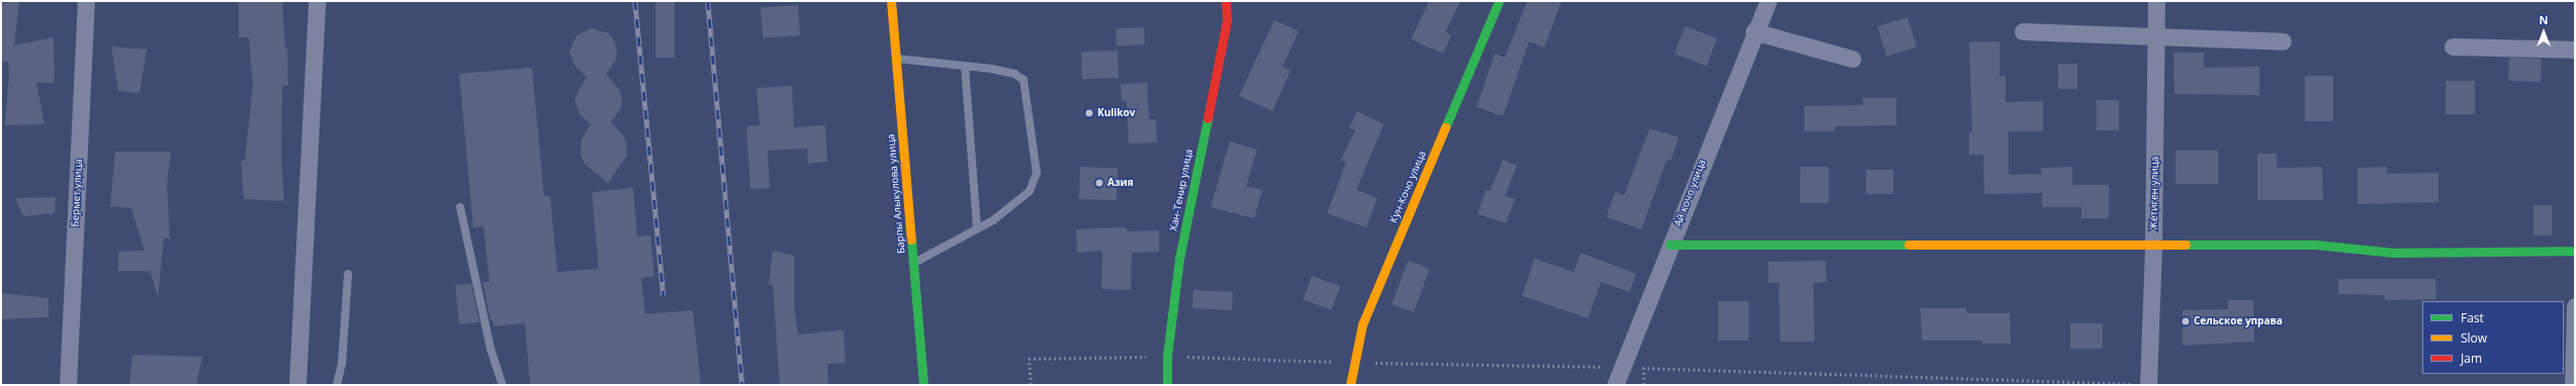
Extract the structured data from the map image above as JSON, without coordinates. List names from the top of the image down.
{
  "streets": {
    "street": [
      "Кун-Кочо улица",
      "Хан-Тенир улица",
      "Бермет улица",
      "Ай кочо улица",
      "Жетиген улица",
      "Барпы Алыкулова улица"
    ]
  },
  "places": ["Kulikov", "Азия", "Сельское управа"],
  "legend": ["Fast", "Slow", "Jam"],
  "north": "top"
}
